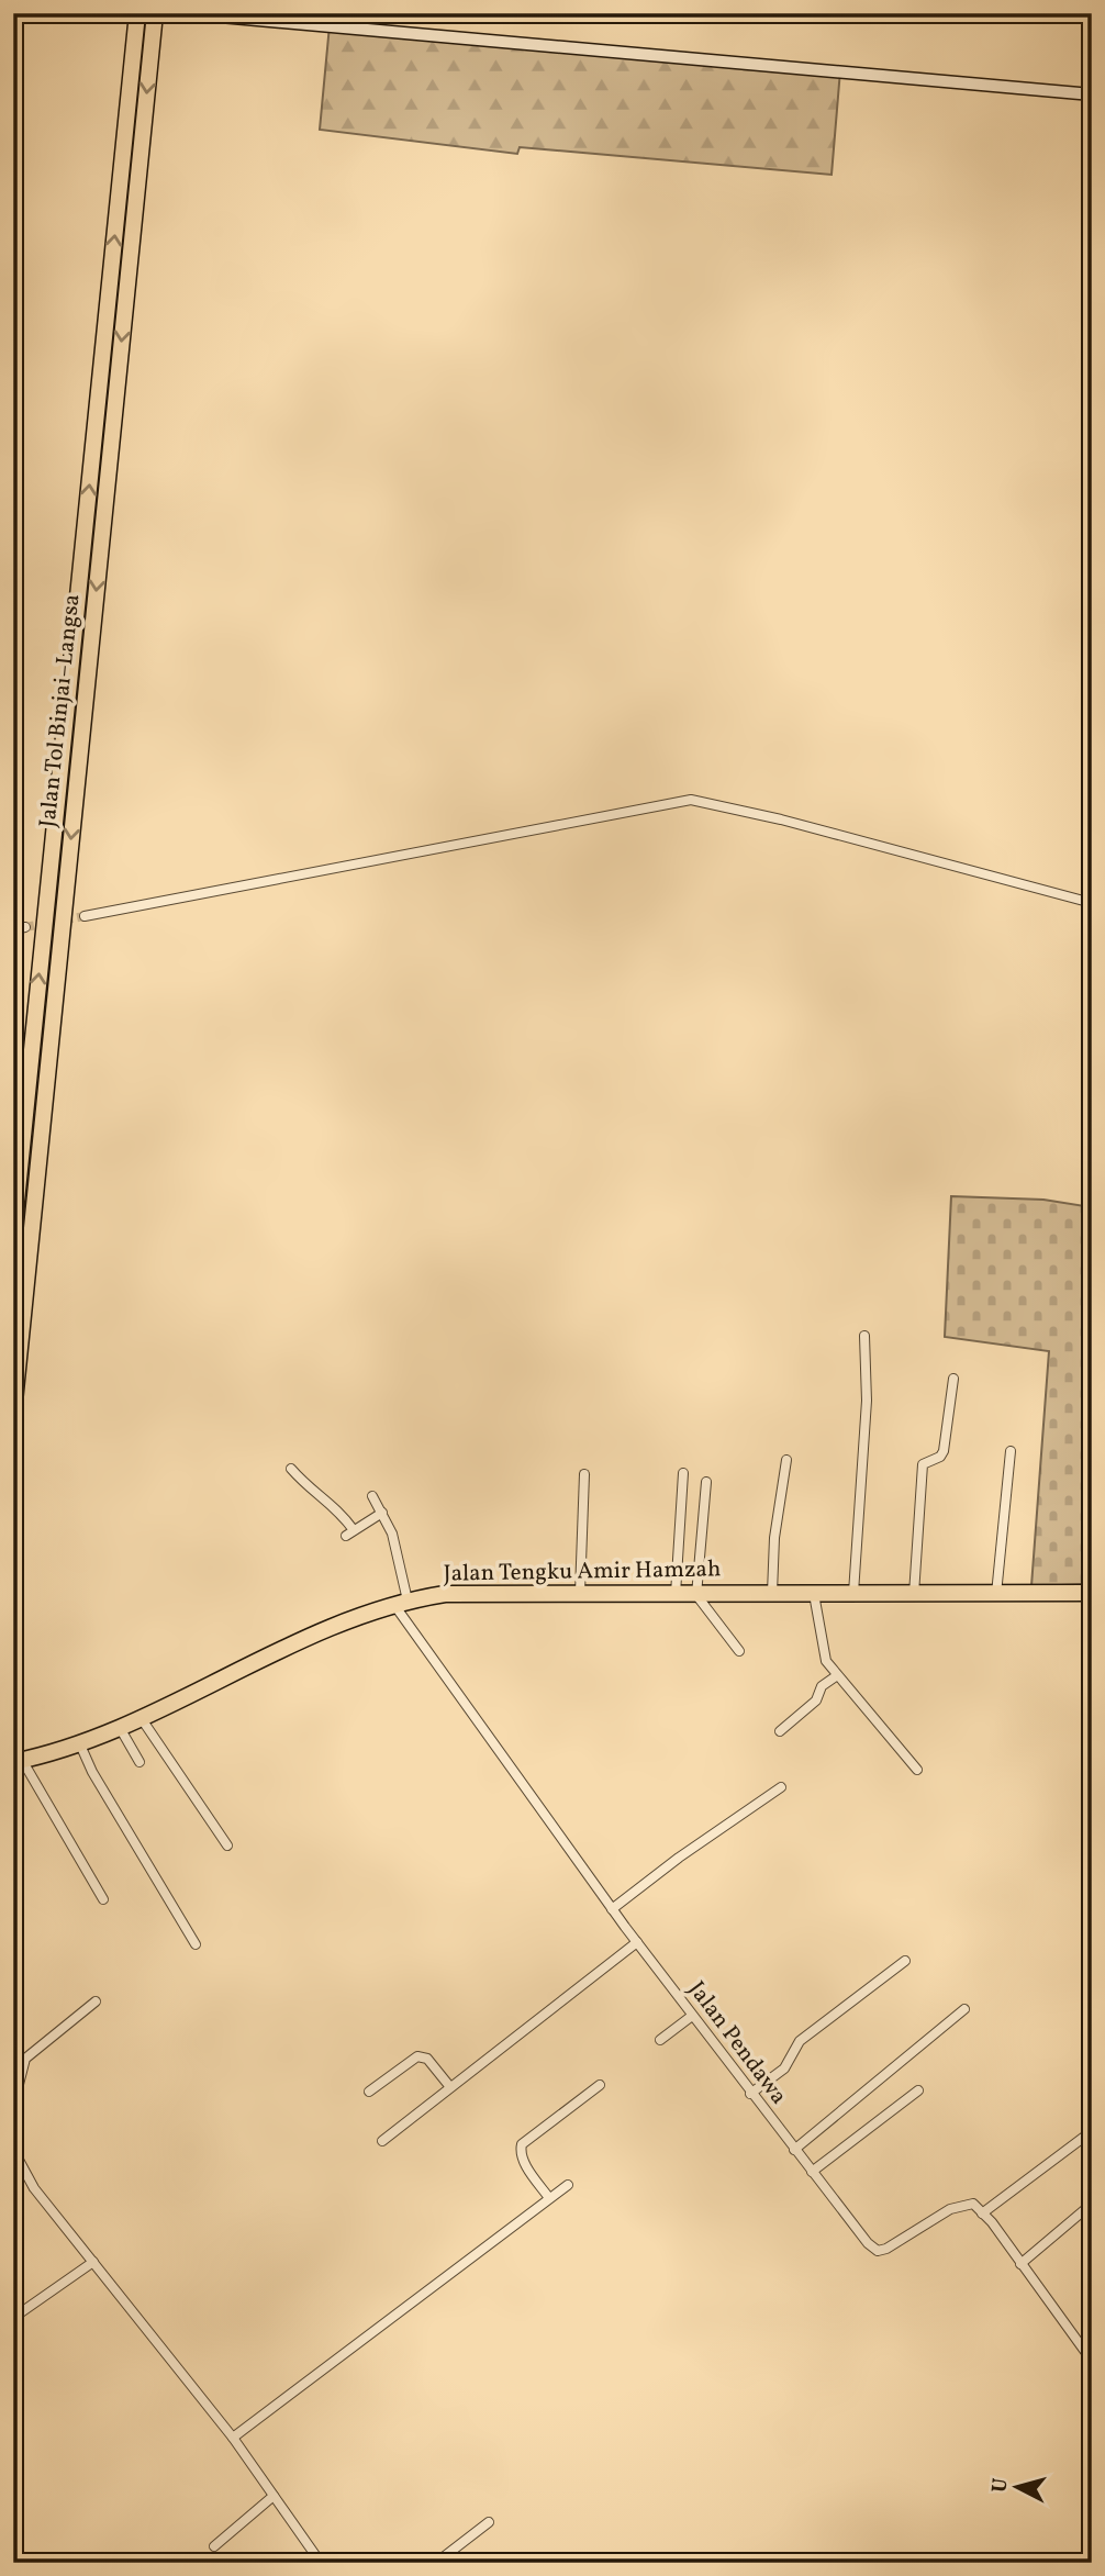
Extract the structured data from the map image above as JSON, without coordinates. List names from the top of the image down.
{
  "streets": {
    "highway": ["Jalan Tol Binjai–Langsa", "Jalan Tengku Amir Hamzah"],
    "street": ["Jalan Pendawa"]
  },
  "crossings": [
    ["Jalan Tengku Amir Hamzah", "Jalan Pendawa"]
  ],
  "north": "left"
}
